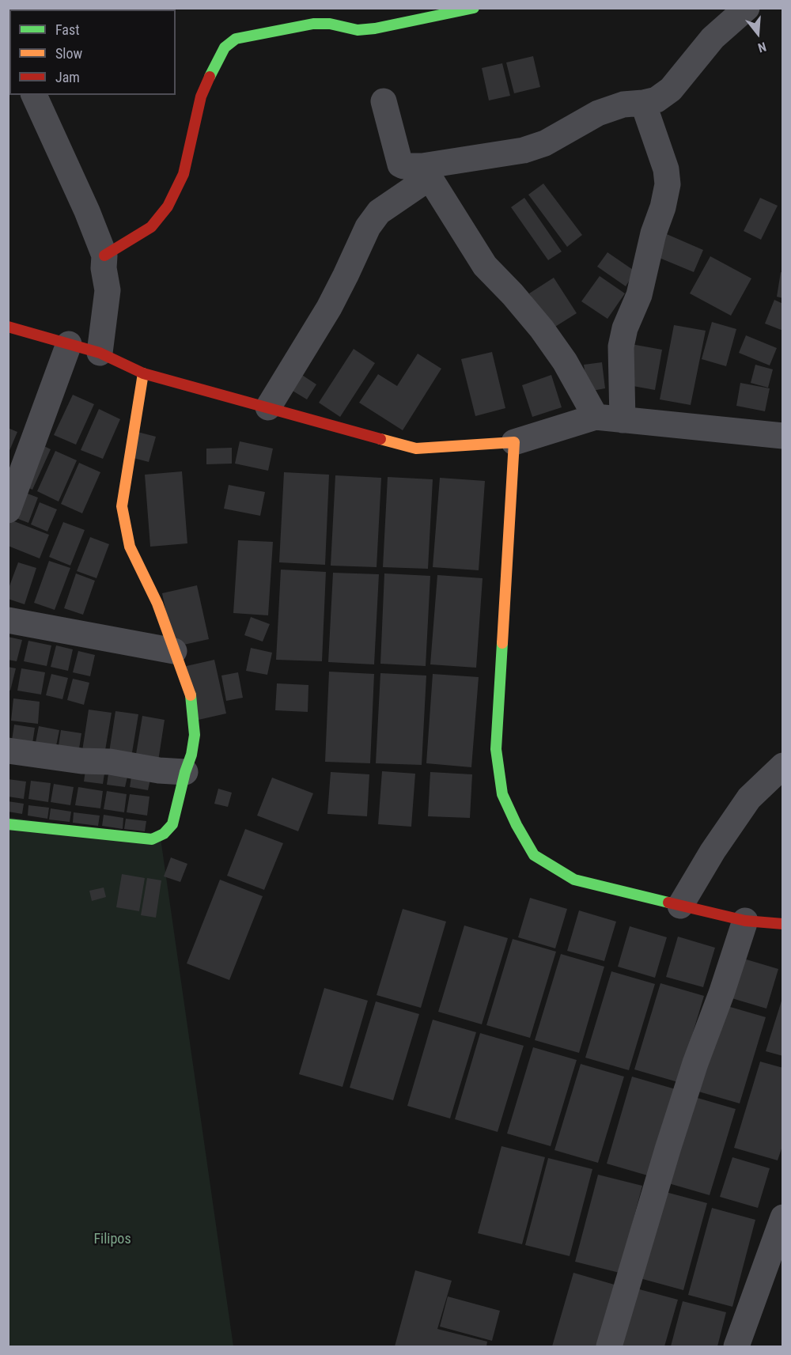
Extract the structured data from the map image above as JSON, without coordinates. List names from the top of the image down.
{
  "parks": ["Filipos"],
  "legend": ["Fast", "Slow", "Jam"],
  "north": "bottom"
}
